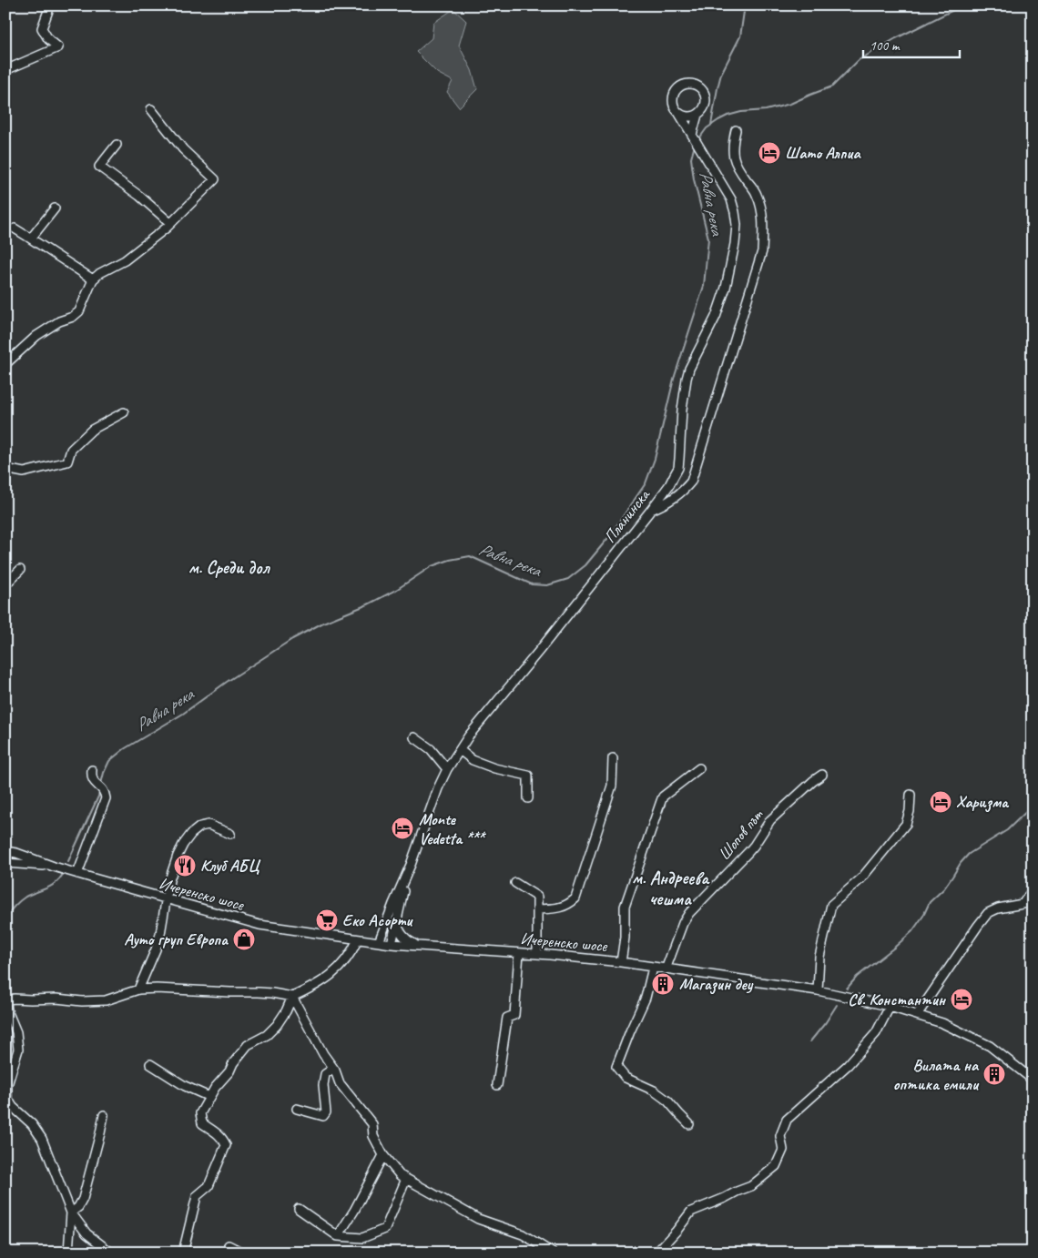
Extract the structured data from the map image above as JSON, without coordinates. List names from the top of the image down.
{
  "streets": {
    "street": ["Планинска", "Шопов път", "Ичеренско шосе"]
  },
  "crossings": [
    ["Шопов път", "Ичеренско шосе"]
  ],
  "districts": ["м. Среди дол", "м. Андреева чешма"],
  "water": ["Равна река"],
  "places": {
    "hotel": [
      "Шато Алпиа",
      "Харизма",
      "Monte Vedetta ***",
      "Св. Константин"
    ],
    "restaurant": ["Клуб АБЦ"],
    "supermarket": ["Еко Асорти"],
    "shop": ["Ауто груп Европа"],
    "building": ["Магазин деу", "Вилата на оптика емили"]
  },
  "scale_bar": "100 m"
}
